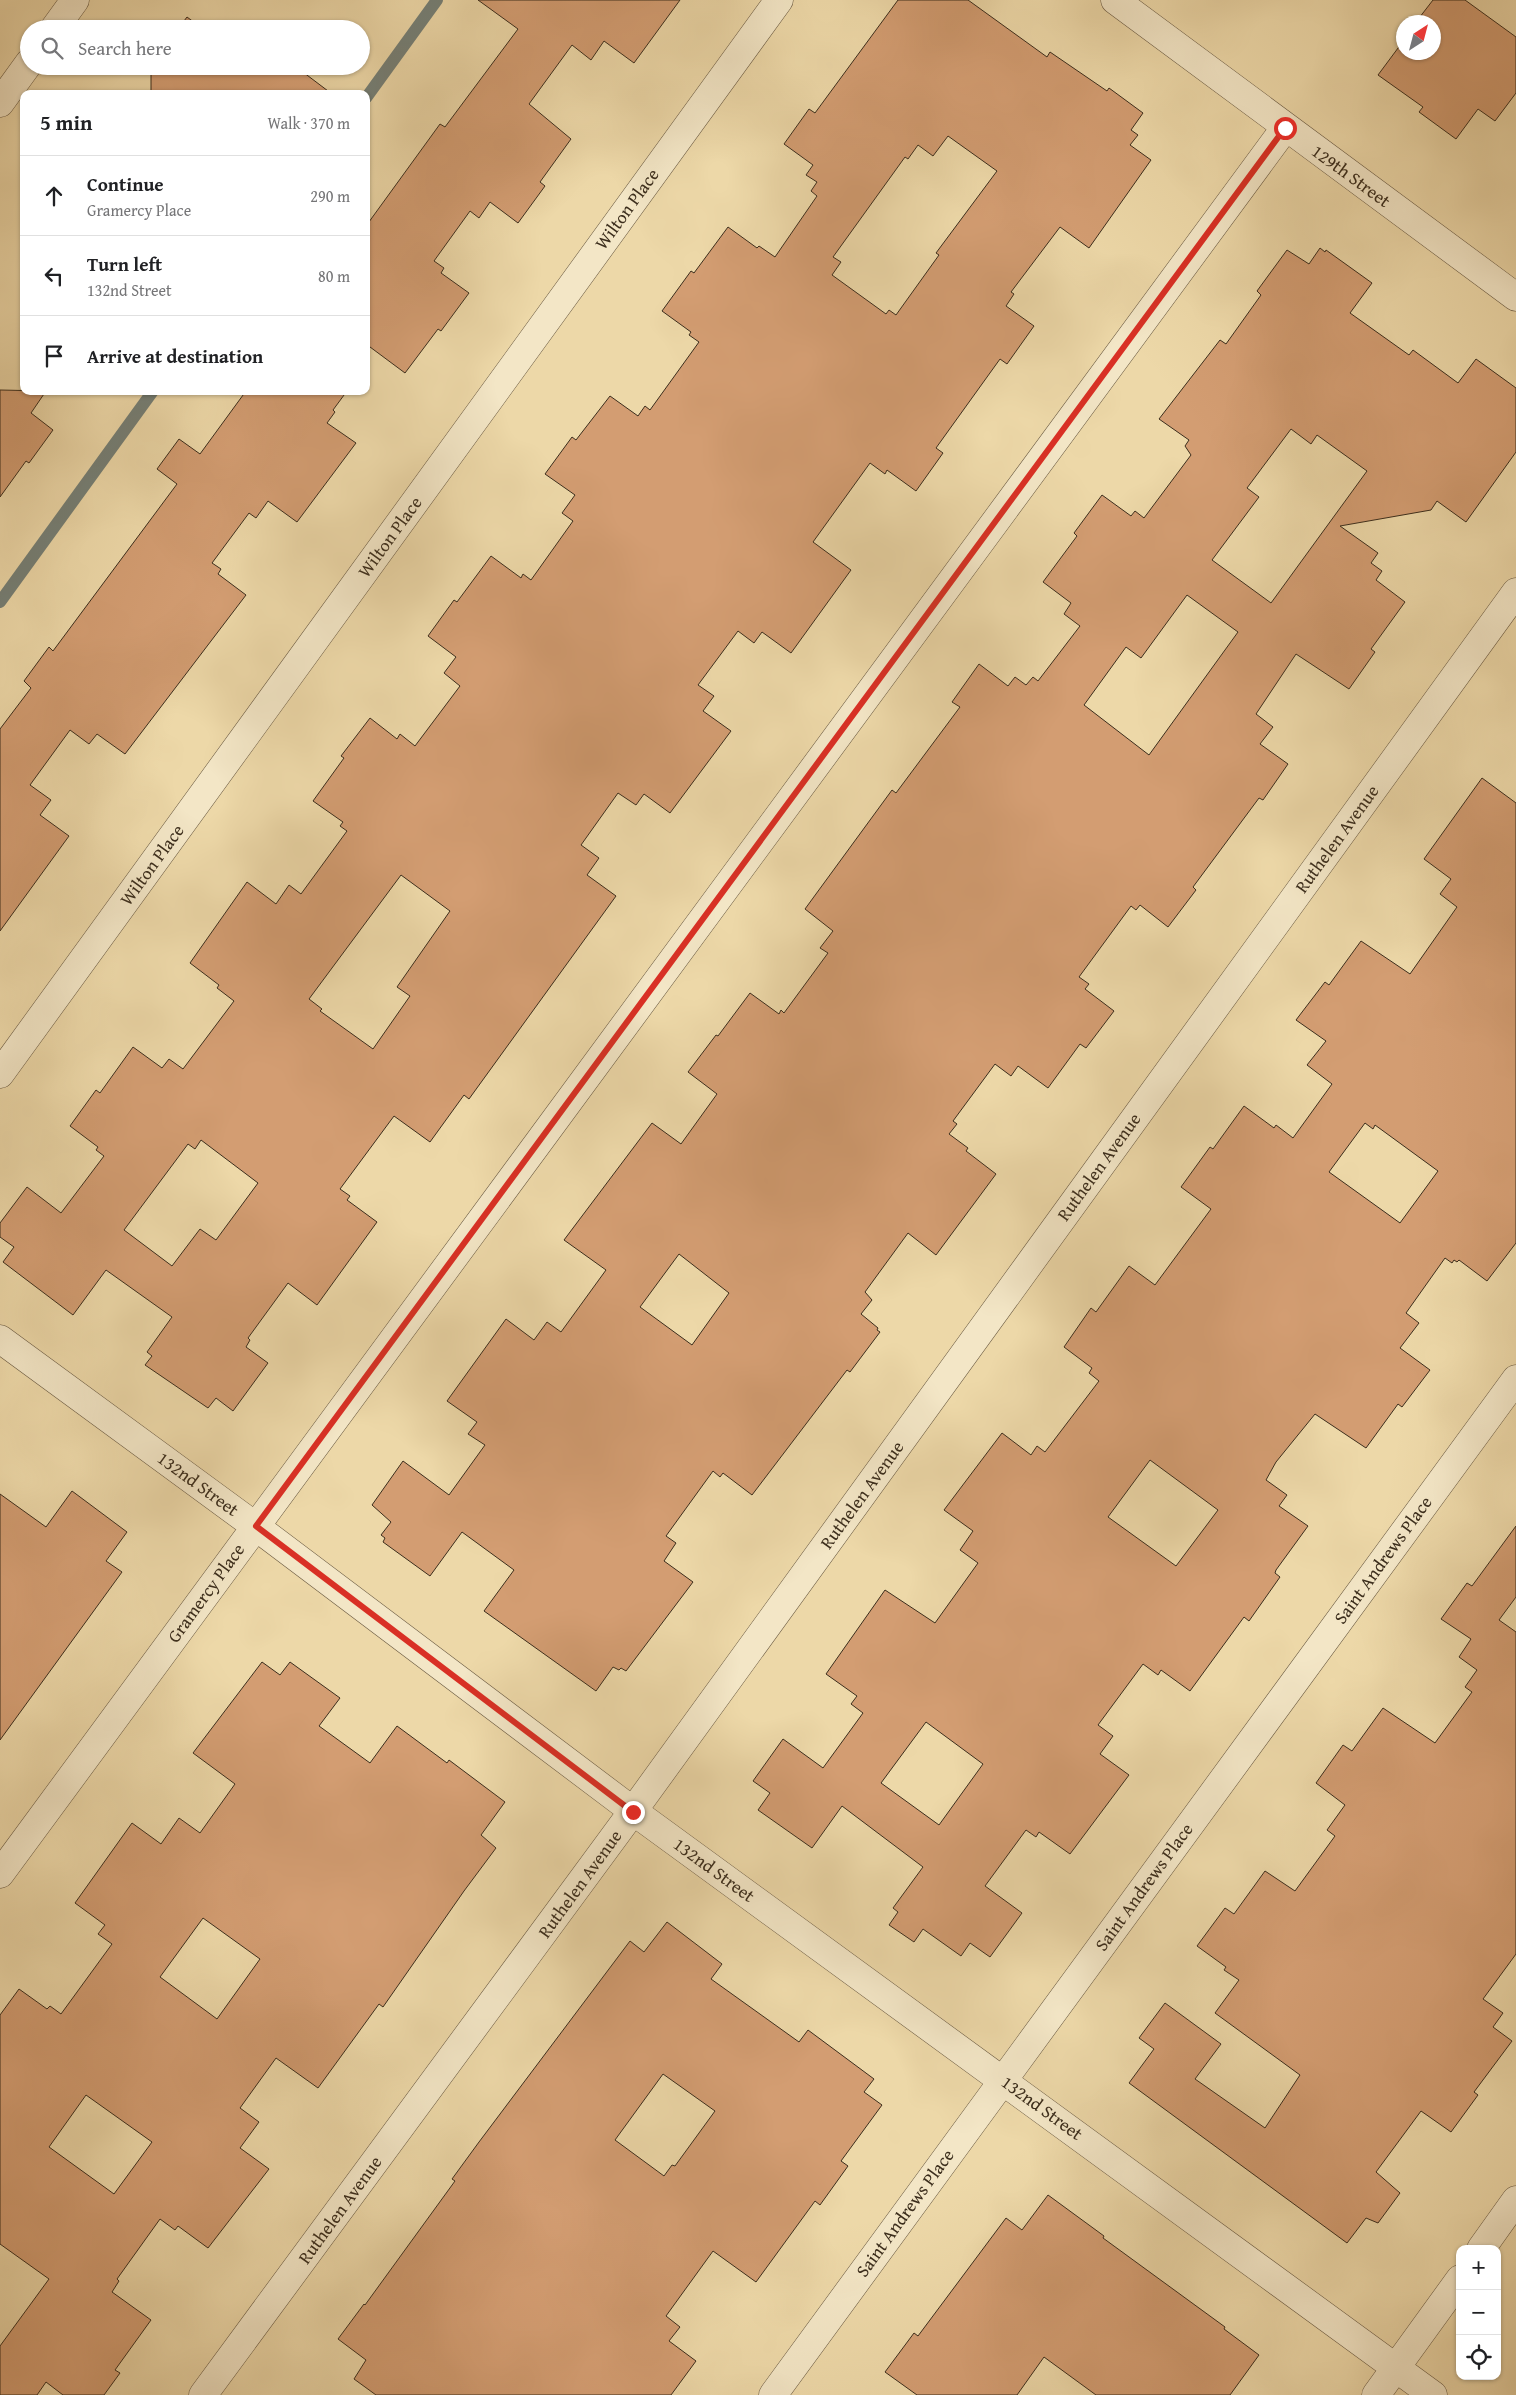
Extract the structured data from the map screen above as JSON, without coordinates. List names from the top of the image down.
{
  "streets": {
    "street": [
      "129th Street",
      "Wilton Place",
      "Ruthelen Avenue",
      "132nd Street",
      "Saint Andrews Place",
      "Gramercy Place"
    ]
  },
  "crossings": [
    ["129th Street", "Gramercy Place"],
    ["Ruthelen Avenue", "132nd Street"],
    ["132nd Street", "Saint Andrews Place"],
    ["132nd Street", "Gramercy Place"]
  ],
  "north": "top right",
  "page": {
    "search": "Search here",
    "heading": ["5 min", "Walk · 370 m"],
    "list": [
      ["Continue", "Gramercy Place", "290 m"],
      ["Turn left", "132nd Street", "80 m"],
      "Arrive at destination"
    ],
    "map_buttons": ["+", "−"]
  }
}
